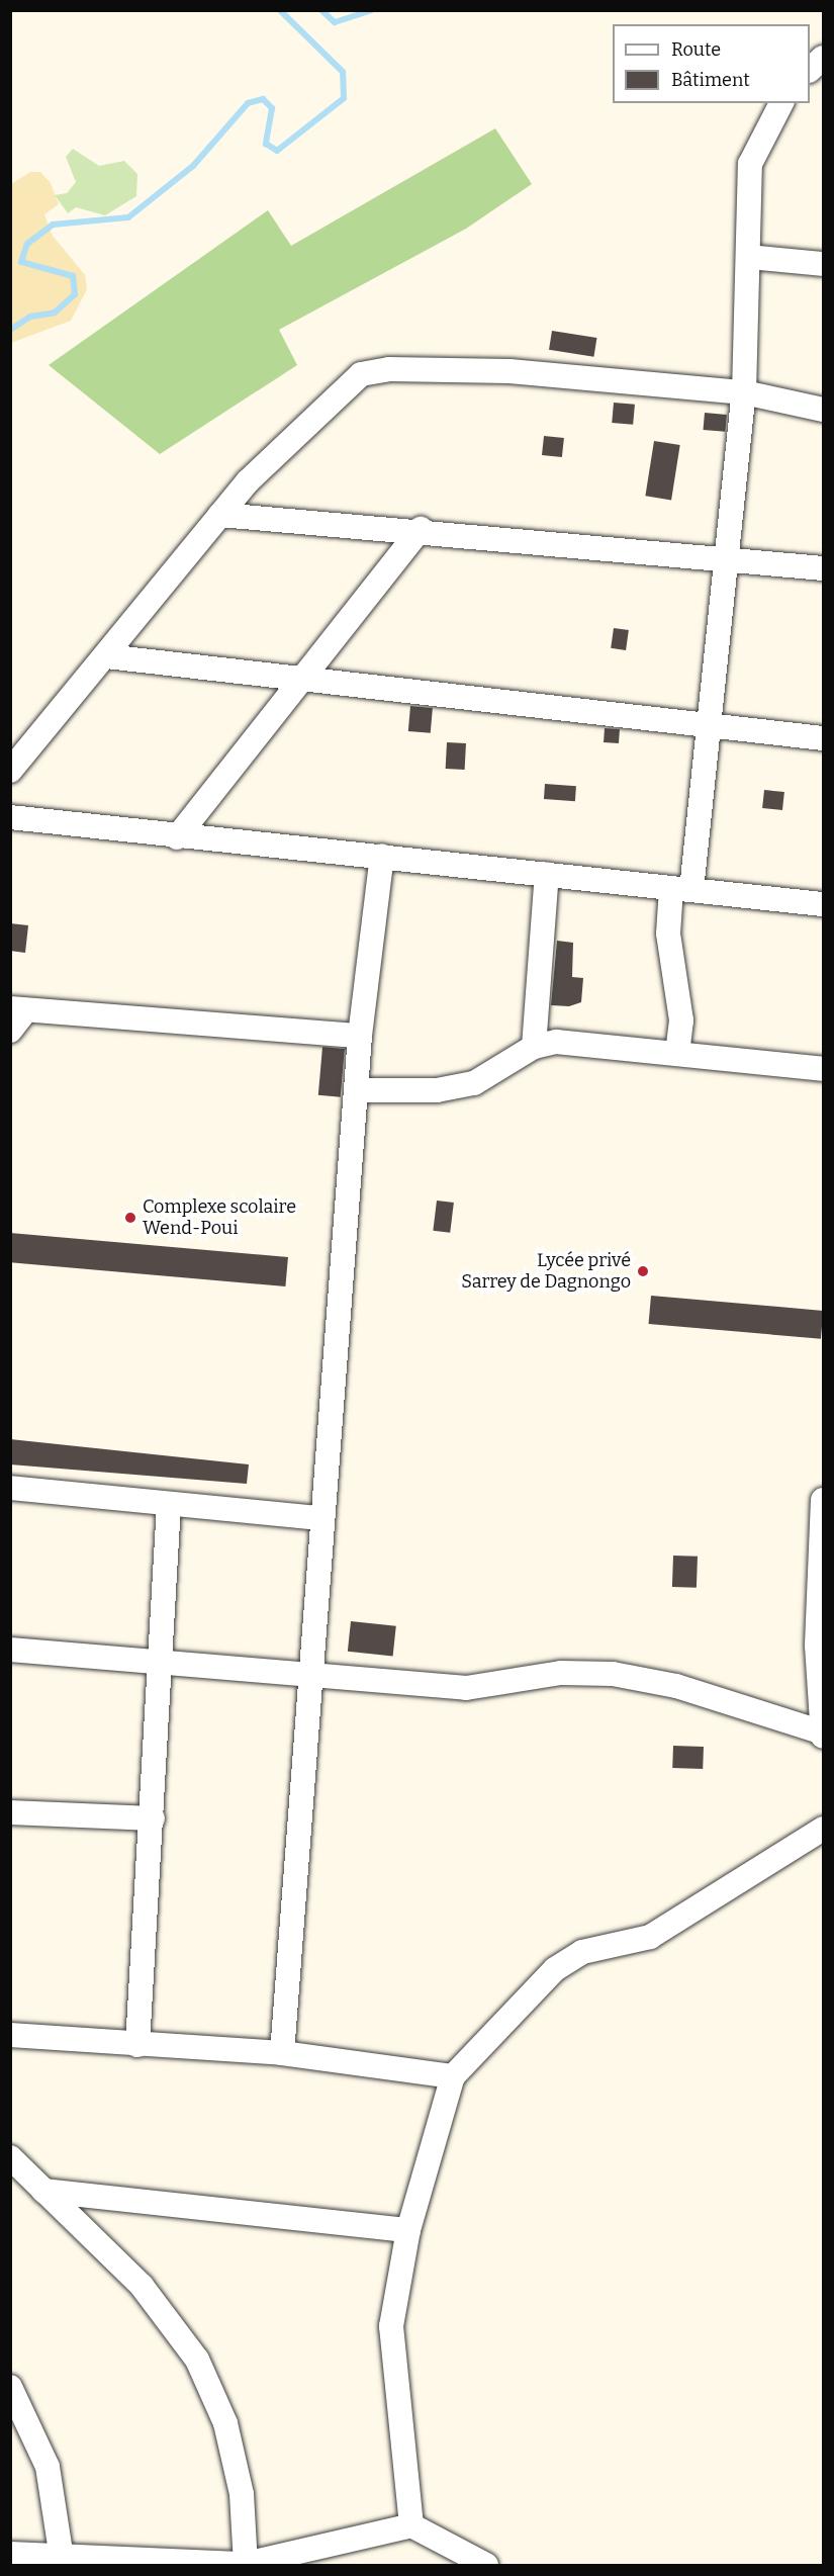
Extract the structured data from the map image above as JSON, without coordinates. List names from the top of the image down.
{
  "places": ["Complexe scolaire Wend-Poui", "Lycée privé Sarrey de Dagnongo"],
  "legend": ["Route", "Bâtiment"]
}
